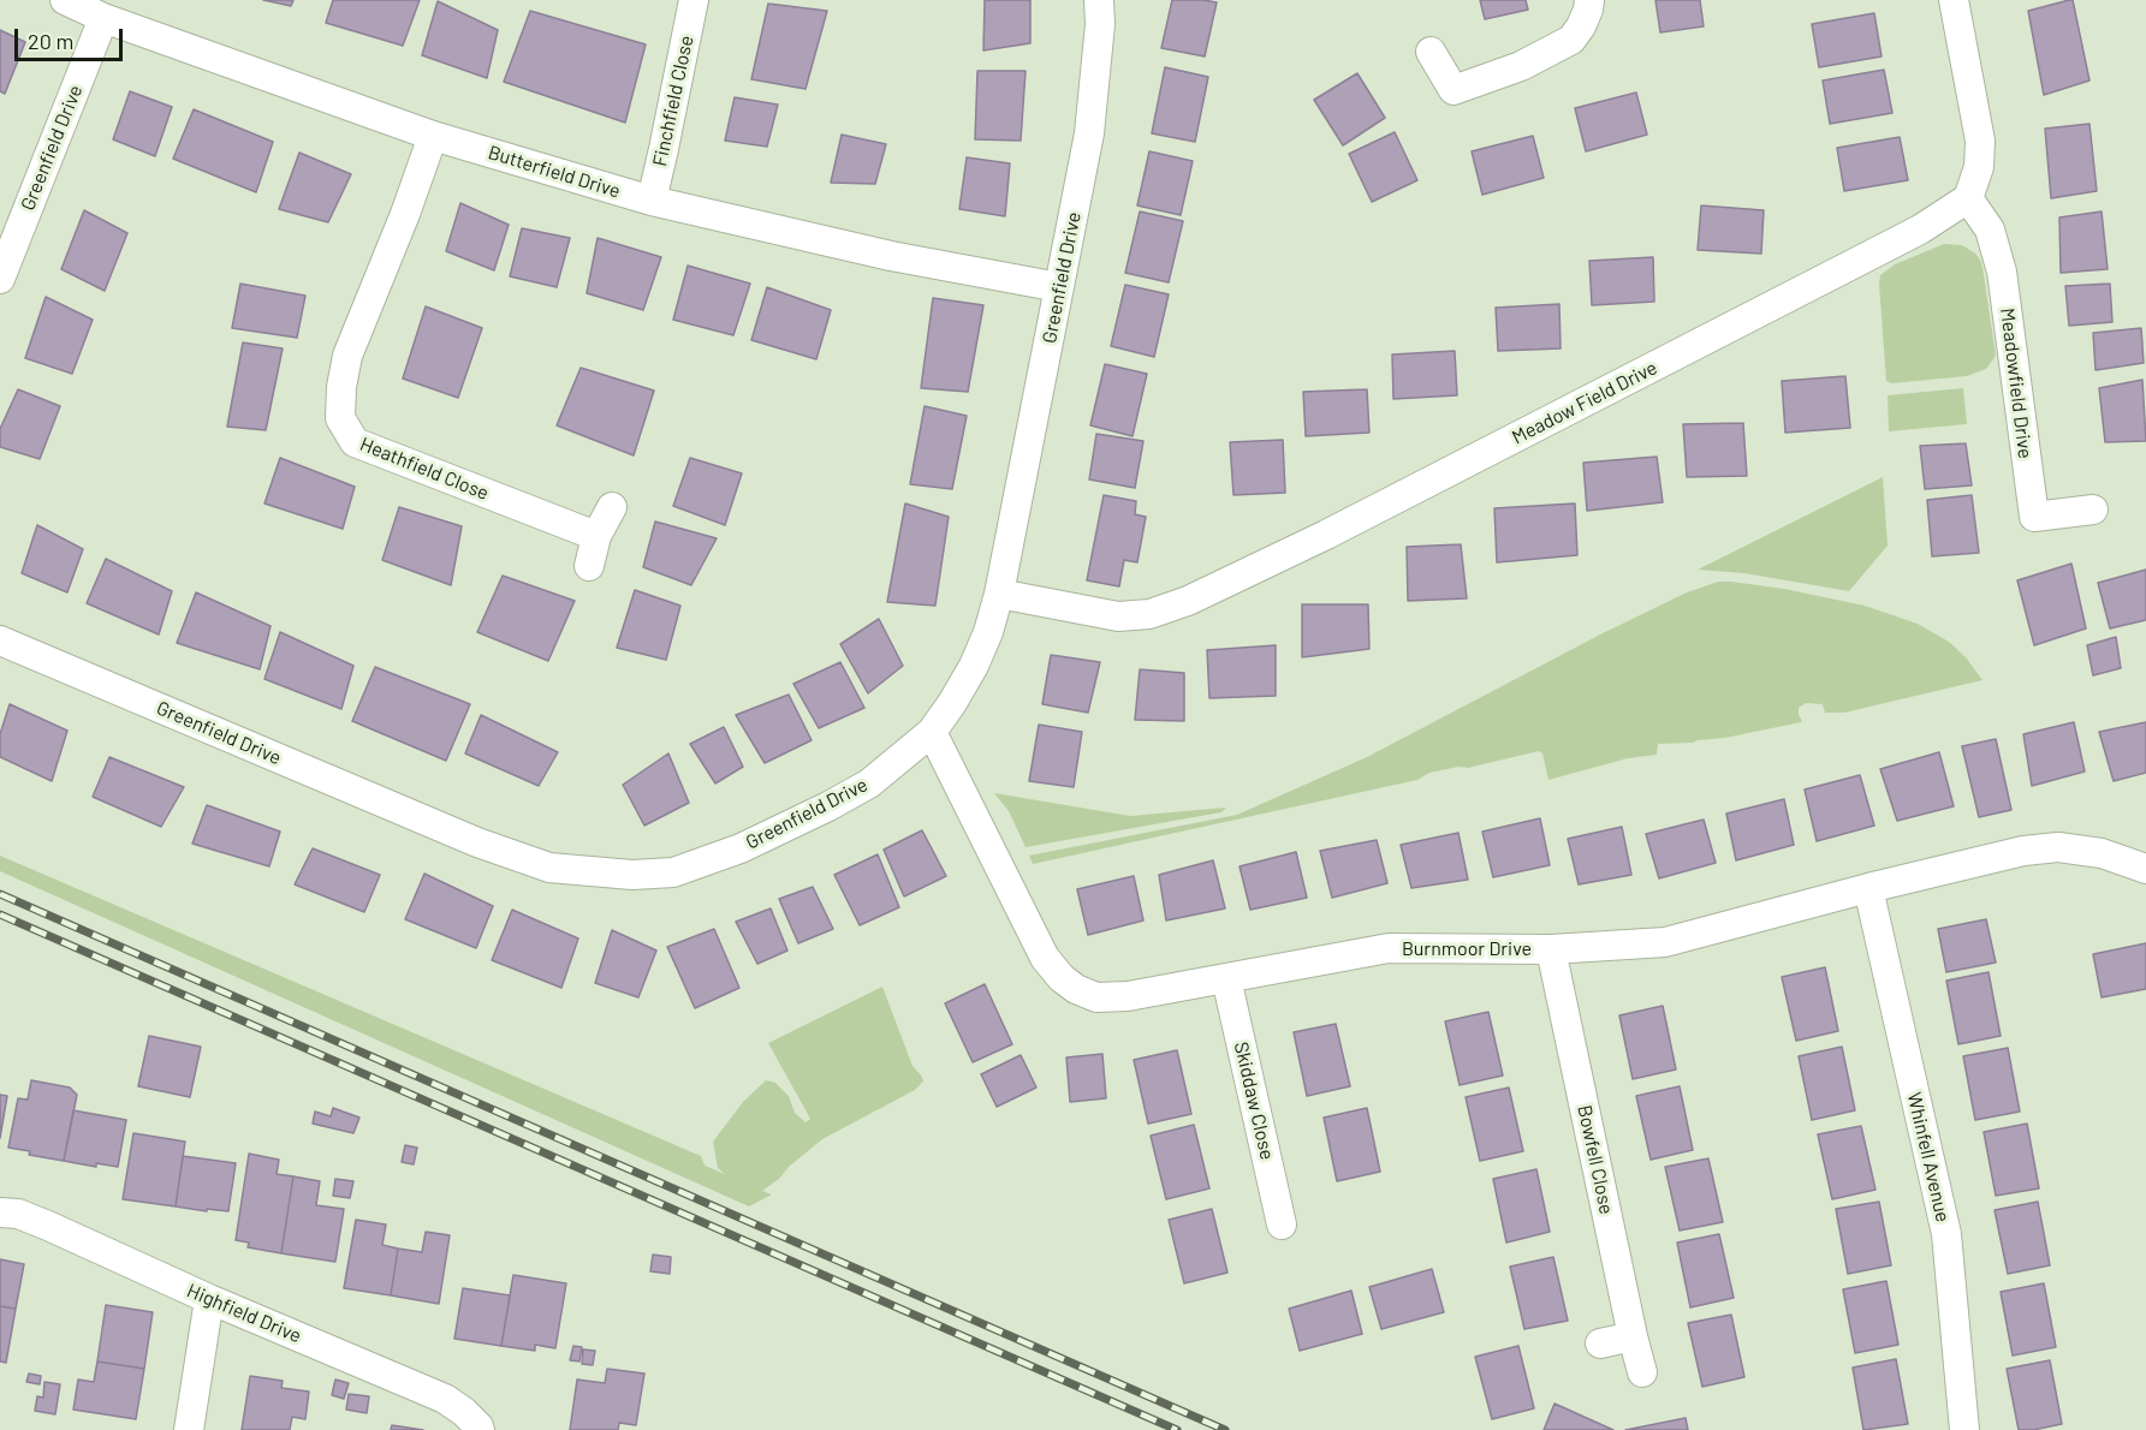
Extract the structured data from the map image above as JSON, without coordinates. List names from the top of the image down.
{
  "streets": {
    "street": [
      "Finchfield Close",
      "Greenfield Drive",
      "Butterfield Drive",
      "Meadowfield Drive",
      "Meadow Field Drive",
      "Heathfield Close",
      "Burnmoor Drive",
      "Skiddaw Close",
      "Whinfell Avenue",
      "Bowfell Close",
      "Highfield Drive"
    ]
  },
  "crossings": [
    ["Finchfield Close", "Butterfield Drive"],
    ["Greenfield Drive", "Butterfield Drive"],
    ["Greenfield Drive", "Meadow Field Drive"],
    ["Greenfield Drive", "Burnmoor Drive"],
    ["Butterfield Drive", "Heathfield Close"],
    ["Meadowfield Drive", "Meadow Field Drive"],
    ["Burnmoor Drive", "Skiddaw Close"],
    ["Burnmoor Drive", "Whinfell Avenue"],
    ["Burnmoor Drive", "Bowfell Close"]
  ],
  "scale_bar": "20 m"
}
